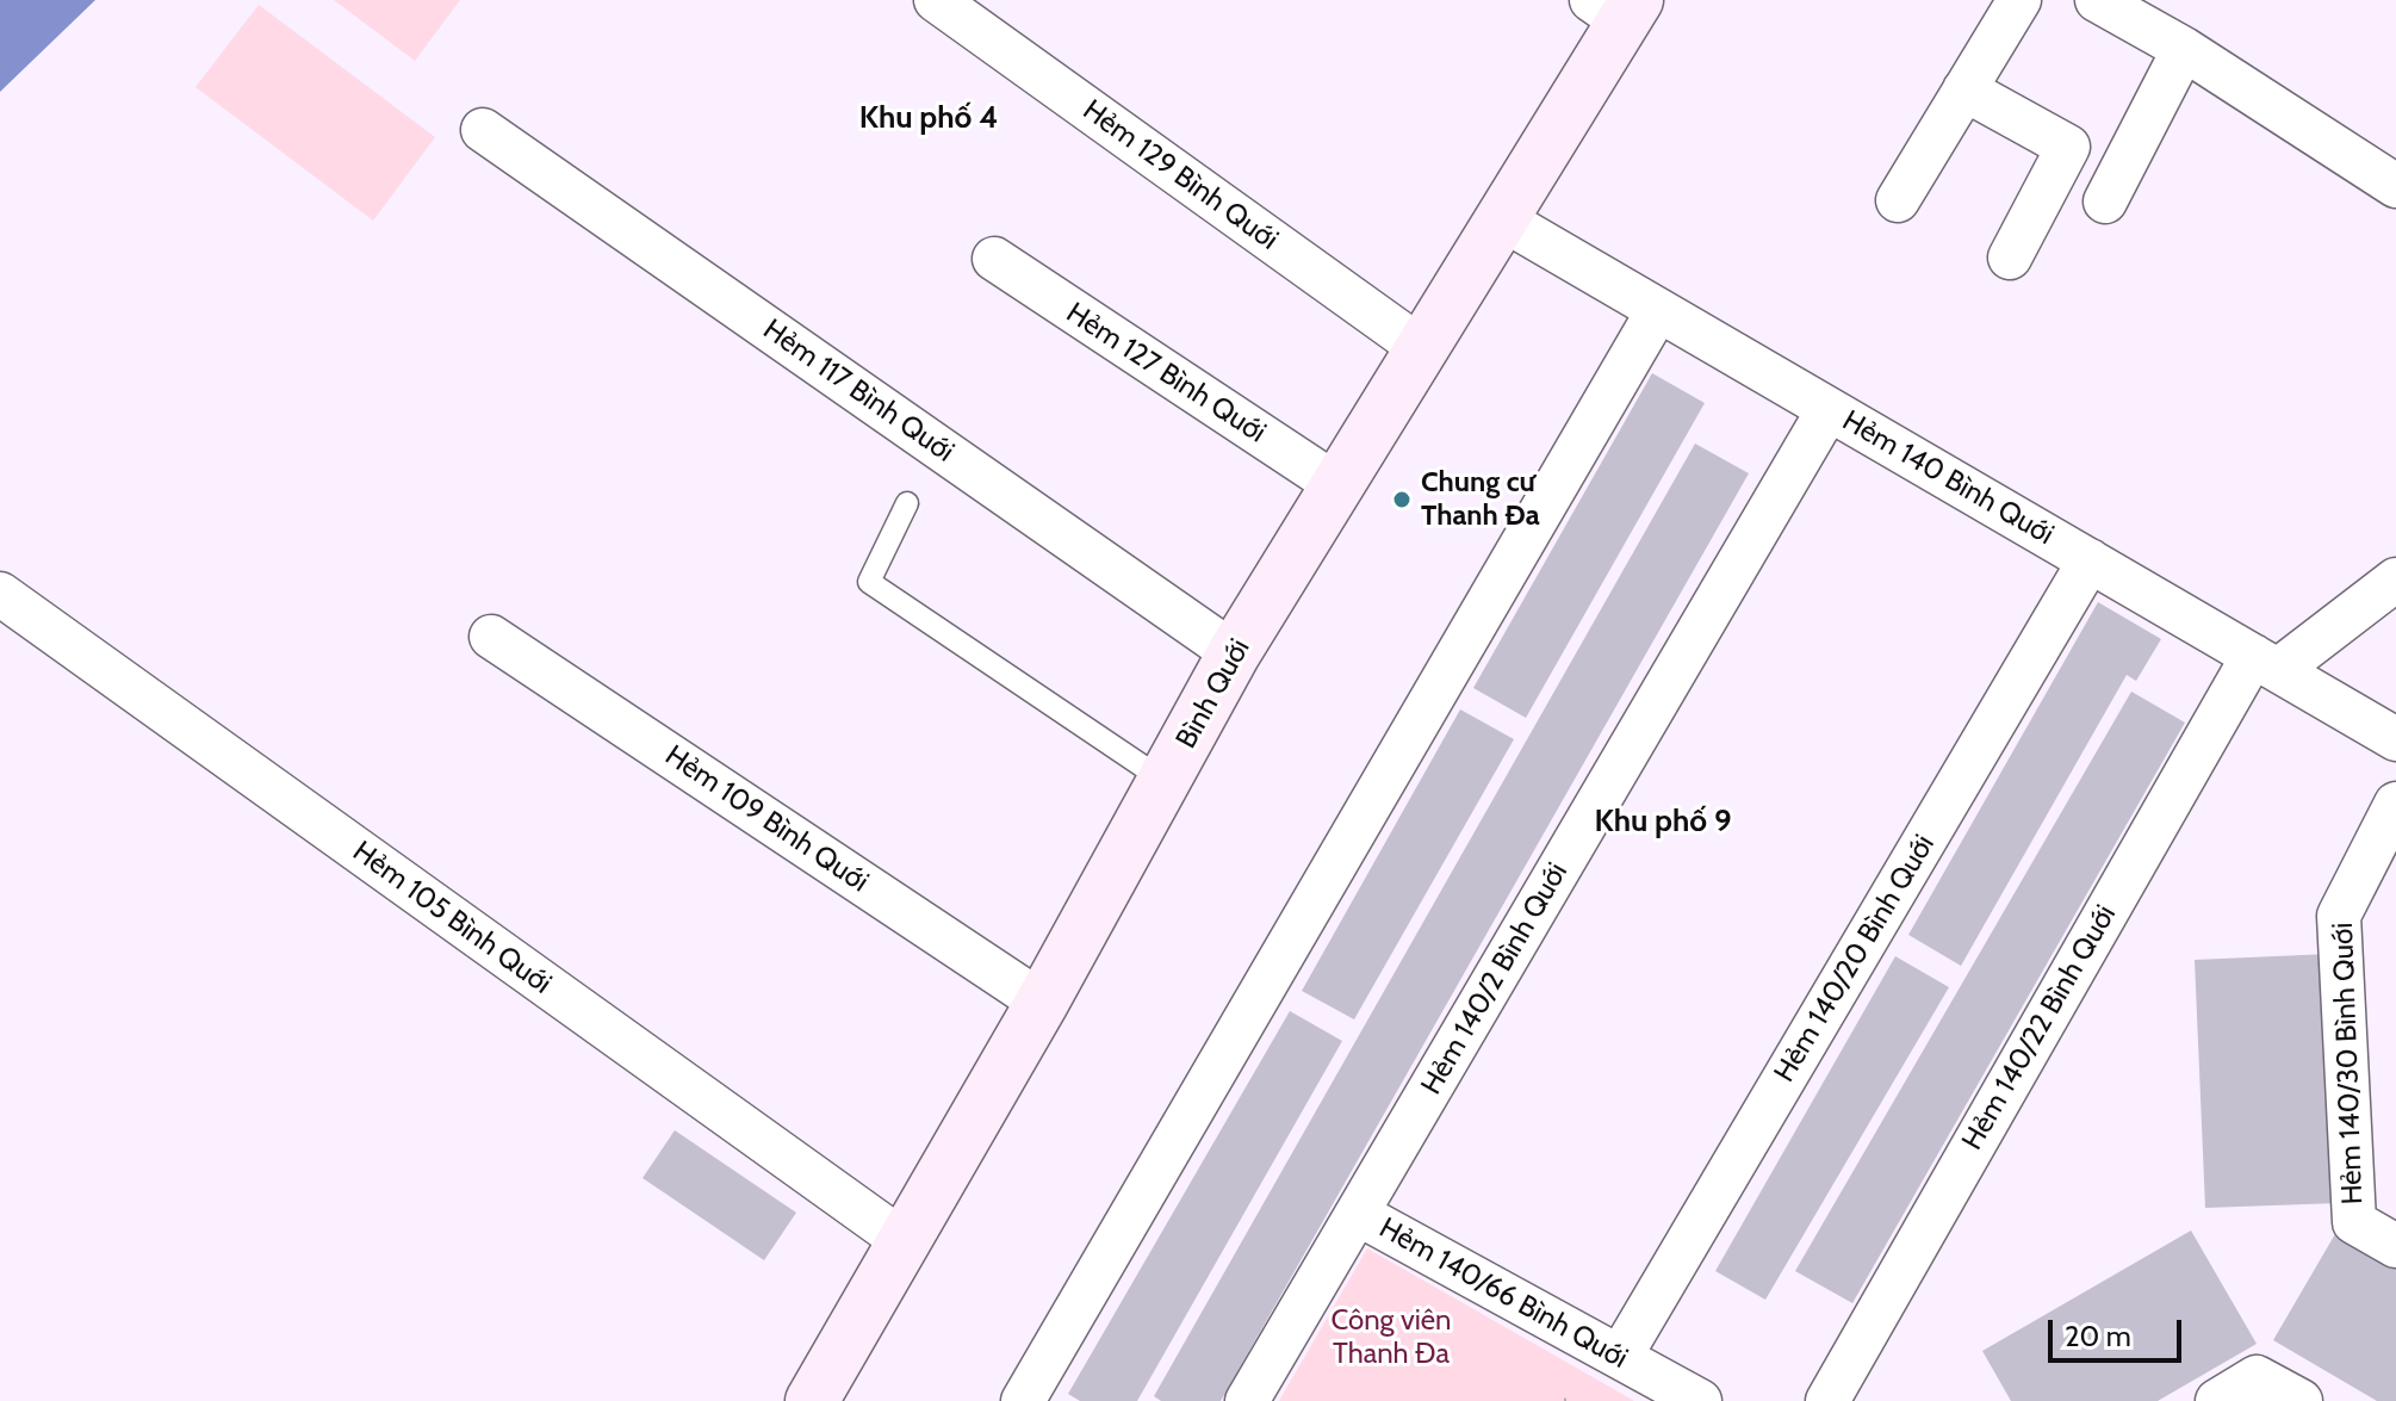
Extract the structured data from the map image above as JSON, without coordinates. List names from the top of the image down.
{
  "streets": {
    "main road": ["Bình Quới"],
    "street": [
      "Hẻm 129 Bình Quới",
      "Hẻm 127 Bình Quới",
      "Hẻm 117 Bình Quới",
      "Hẻm 140 Bình Quới",
      "Hẻm 109 Bình Quới",
      "Hẻm 105 Bình Quới",
      "Hẻm 140/20 Bình Quới",
      "Hẻm 140/2 Bình Quới",
      "Hẻm 140/22 Bình Quới",
      "Hẻm 140/30 Bình Quới",
      "Hẻm 140/66 Bình Quới"
    ]
  },
  "crossings": [
    ["Hẻm 129 Bình Quới", "Bình Quới"],
    ["Hẻm 127 Bình Quới", "Bình Quới"],
    ["Hẻm 117 Bình Quới", "Bình Quới"],
    ["Hẻm 140 Bình Quới", "Bình Quới"],
    ["Hẻm 140 Bình Quới", "Hẻm 140/20 Bình Quới"],
    ["Hẻm 140 Bình Quới", "Hẻm 140/2 Bình Quới"],
    ["Hẻm 140 Bình Quới", "Hẻm 140/22 Bình Quới"],
    ["Bình Quới", "Hẻm 109 Bình Quới"],
    ["Bình Quới", "Hẻm 105 Bình Quới"],
    ["Hẻm 140/20 Bình Quới", "Hẻm 140/66 Bình Quới"],
    ["Hẻm 140/2 Bình Quới", "Hẻm 140/66 Bình Quới"]
  ],
  "districts": ["Khu phố 4", "Khu phố 9"],
  "parks": ["Công viên Thanh Đa"],
  "places": ["Chung cư Thanh Đa"],
  "scale_bar": "20 m"
}
